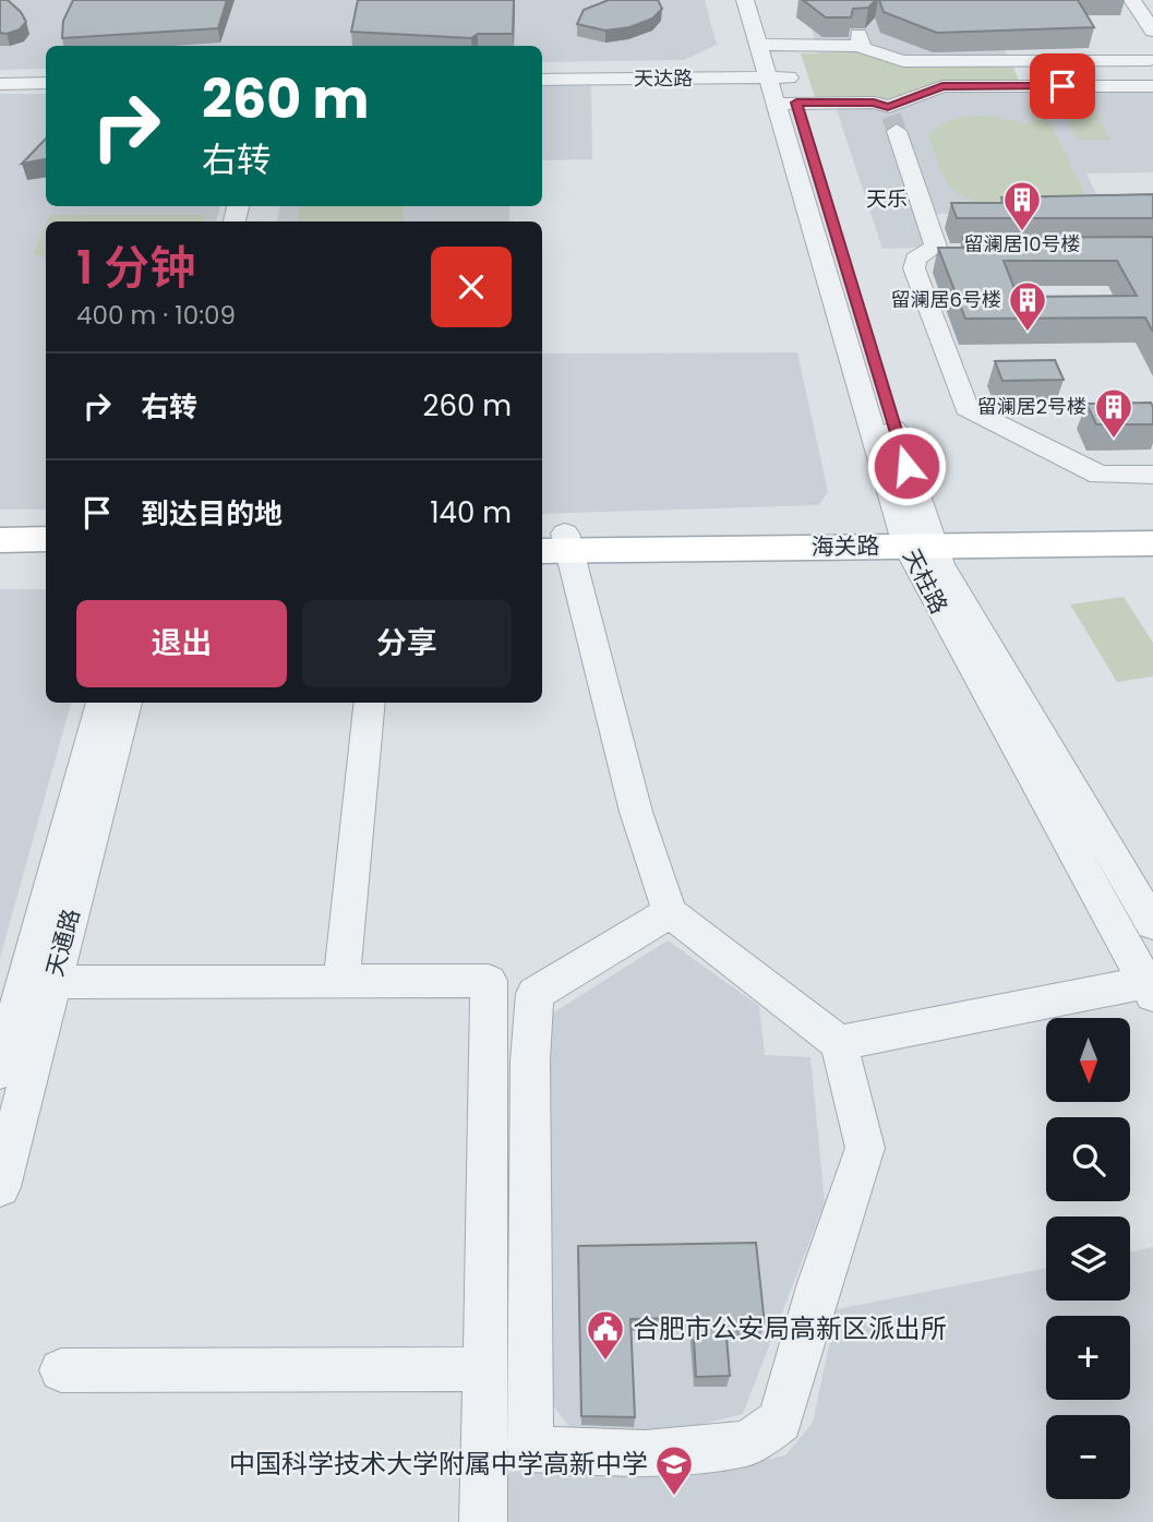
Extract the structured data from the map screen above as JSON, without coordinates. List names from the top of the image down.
{
  "streets": {
    "main road": ["海关路"],
    "street": ["天达路", "天柱路", "天通路"]
  },
  "crossings": [
    ["天达路", "天柱路"],
    ["海关路", "天柱路"]
  ],
  "districts": ["天乐"],
  "places": {
    "building": ["留澜居10号楼", "留澜居6号楼", "留澜居2号楼"],
    "public building": ["合肥市公安局高新区派出所"],
    "school or university": ["中国科学技术大学附属中学高新中学"]
  },
  "north": "bottom",
  "page": {
    "turn": ["260 m", "右转"],
    "heading": ["1 分钟", "400 m · 10:09"],
    "list": [
      {
        "name": "右转",
        "value": "260 m"
      },
      {
        "name": "到达目的地",
        "value": "140 m"
      }
    ],
    "buttons": ["退出", "分享"],
    "map_buttons": ["+", "−"]
  }
}
